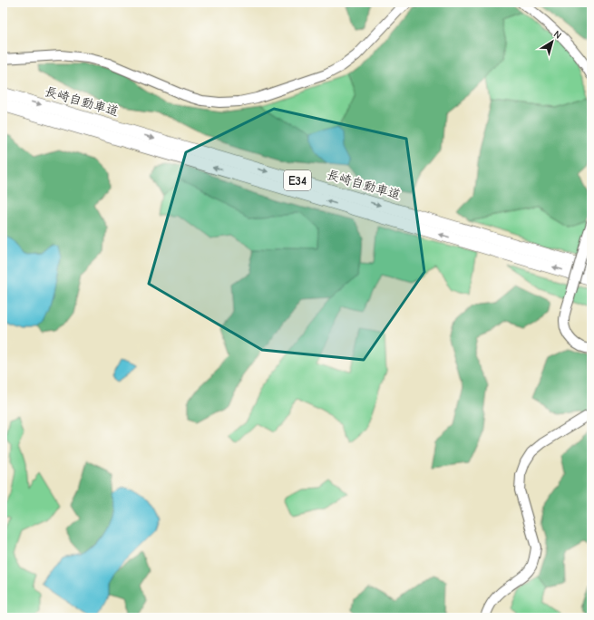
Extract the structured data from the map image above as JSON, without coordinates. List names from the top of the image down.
{
  "streets": {
    "highway": ["長崎自動車道", "E34"]
  },
  "north": "top right"
}
